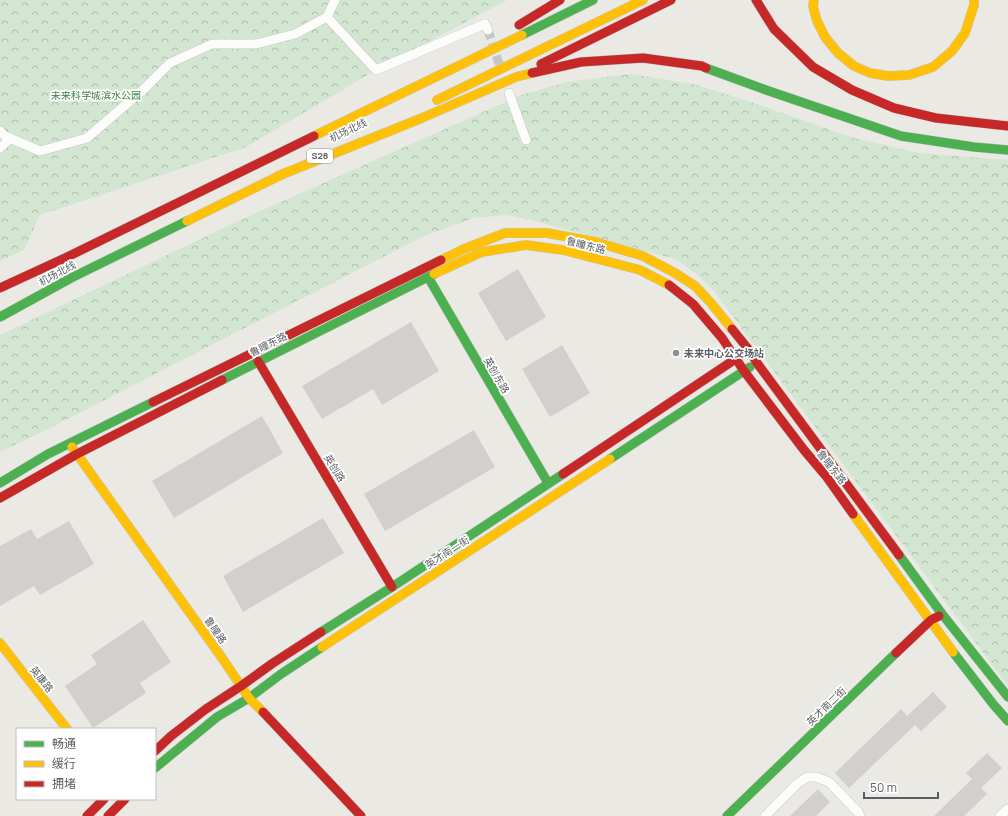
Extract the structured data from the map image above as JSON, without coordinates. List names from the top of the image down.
{
  "streets": {
    "main road": [
      "机场北线",
      "S28",
      "鲁瞳东路",
      "英创东路",
      "英创路",
      "英才南一街",
      "鲁瞳路",
      "英康路",
      "英才南二街"
    ]
  },
  "crossings": [
    ["鲁瞳东路", "英创东路"],
    ["鲁瞳东路", "英创路"],
    ["鲁瞳东路", "英才南一街"],
    ["鲁瞳东路", "鲁瞳路"],
    ["鲁瞳东路", "英才南二街"],
    ["英创东路", "英才南一街"],
    ["英创路", "英才南一街"],
    ["英才南一街", "鲁瞳路"]
  ],
  "parks": ["未来科学城滨水公园"],
  "places": ["未来中心公交场站"],
  "legend": ["畅通", "缓行", "拥堵"],
  "scale_bar": "50 m"
}
